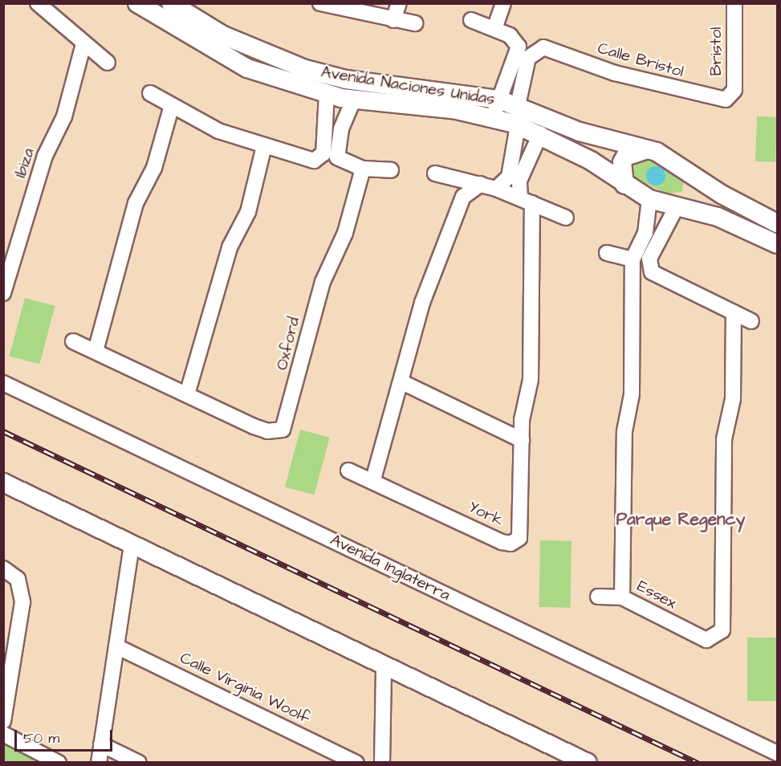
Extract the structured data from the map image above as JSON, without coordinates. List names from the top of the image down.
{
  "streets": {
    "street": [
      "Bristol",
      "Calle Brístol",
      "Avenida Naciones Unidas",
      "Ibiza",
      "Oxford",
      "York",
      "Avenida Inglaterra",
      "Essex",
      "Calle Virginia Woolf"
    ]
  },
  "crossings": [
    ["Bristol", "Calle Brístol"],
    ["Calle Brístol", "Avenida Naciones Unidas"],
    ["Avenida Naciones Unidas", "York"],
    ["Avenida Naciones Unidas", "Essex"]
  ],
  "districts": ["Parque Regency"],
  "scale_bar": "50 m"
}
